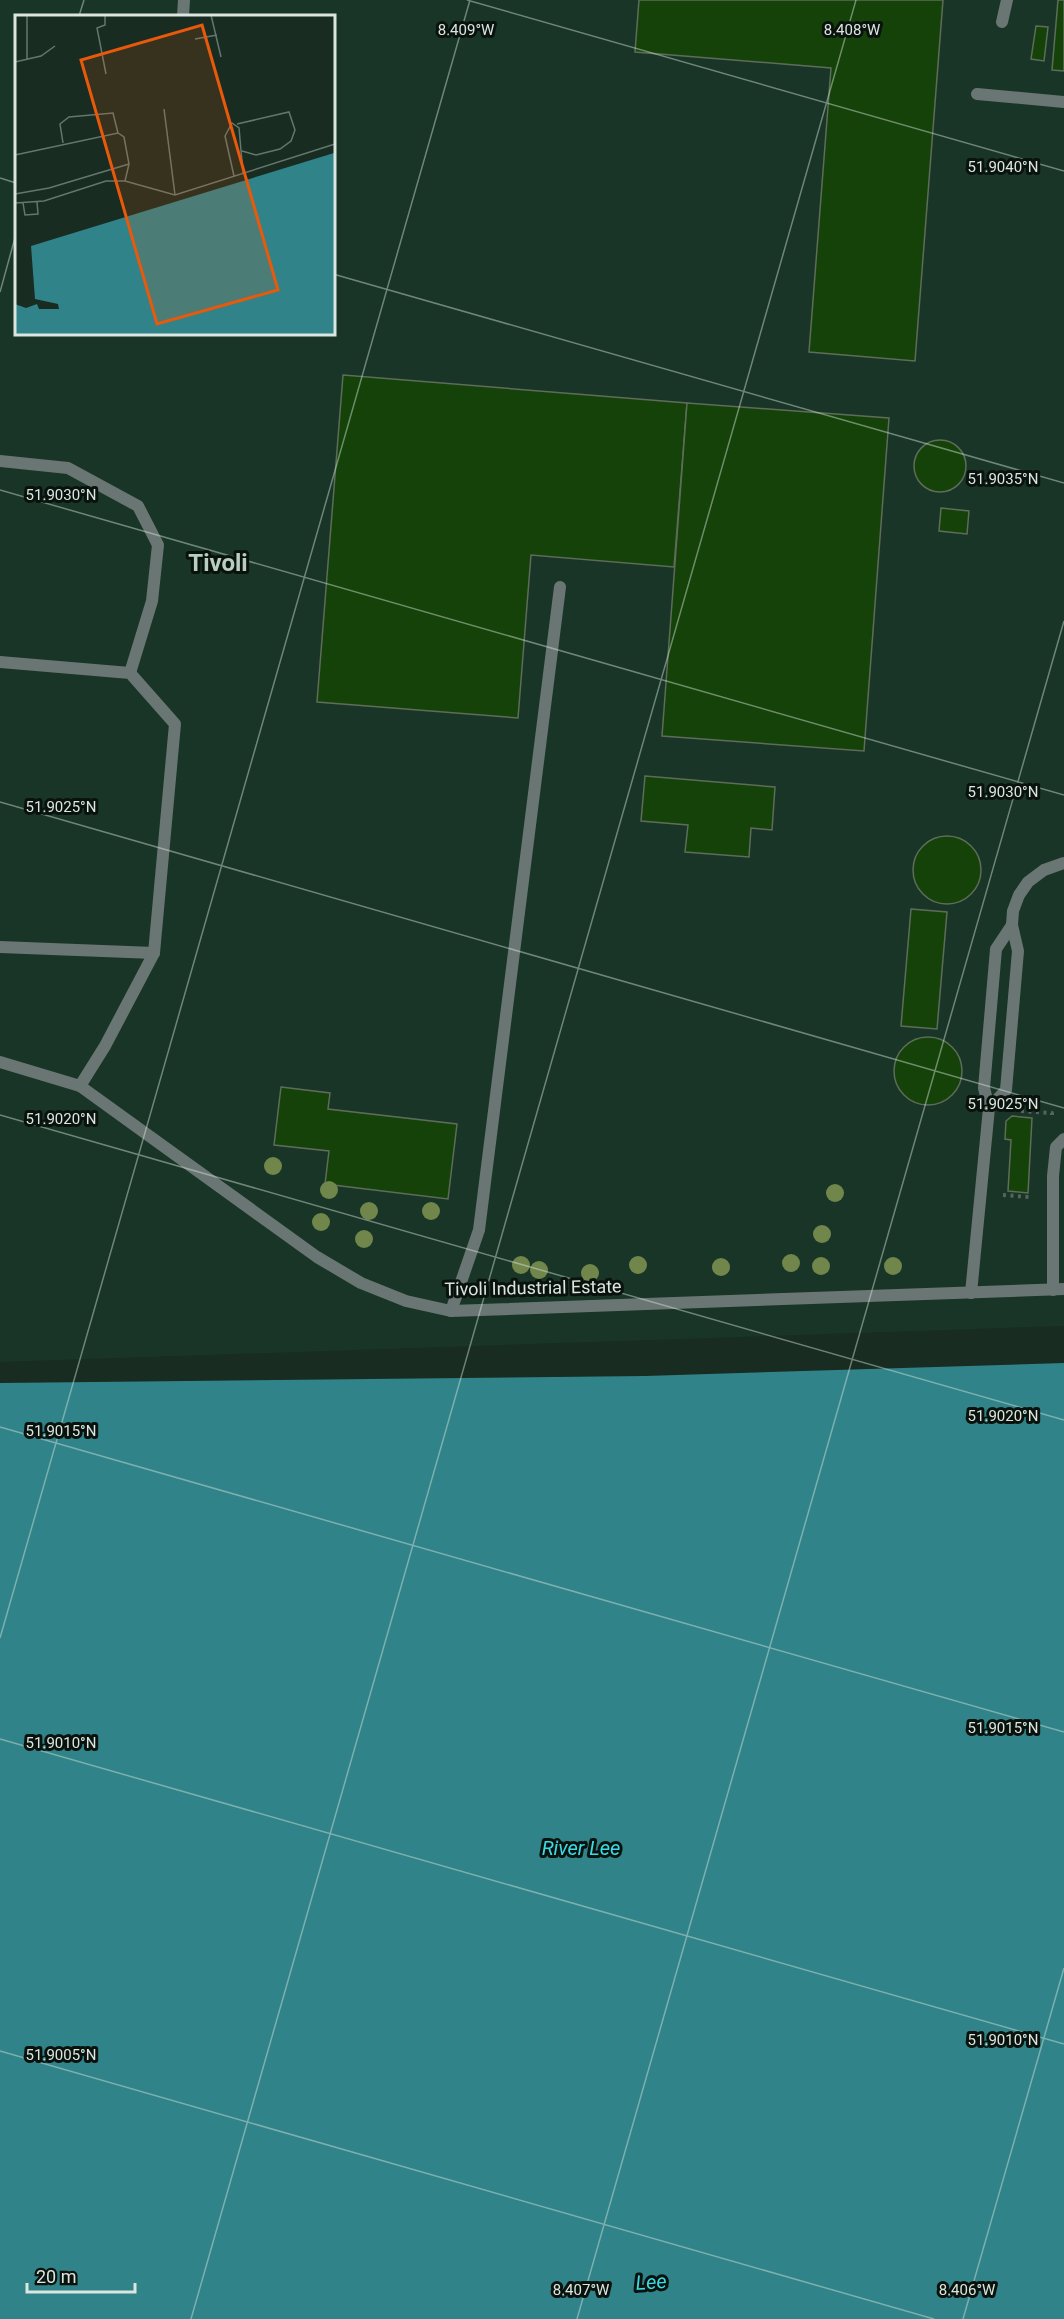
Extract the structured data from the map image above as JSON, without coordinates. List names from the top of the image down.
{
  "streets": {
    "lane": ["Tivoli Industrial Estate"]
  },
  "districts": ["Tivoli"],
  "water": ["River Lee", "Lee"],
  "scale_bar": "20 m",
  "coordinates": [
    "8.409°W",
    "8.408°W",
    "51.9040°N",
    "51.9035°N",
    "51.9030°N",
    "51.9025°N",
    "51.9020°N",
    "51.9015°N",
    "51.9010°N",
    "51.9005°N",
    "8.407°W",
    "8.406°W"
  ]
}
